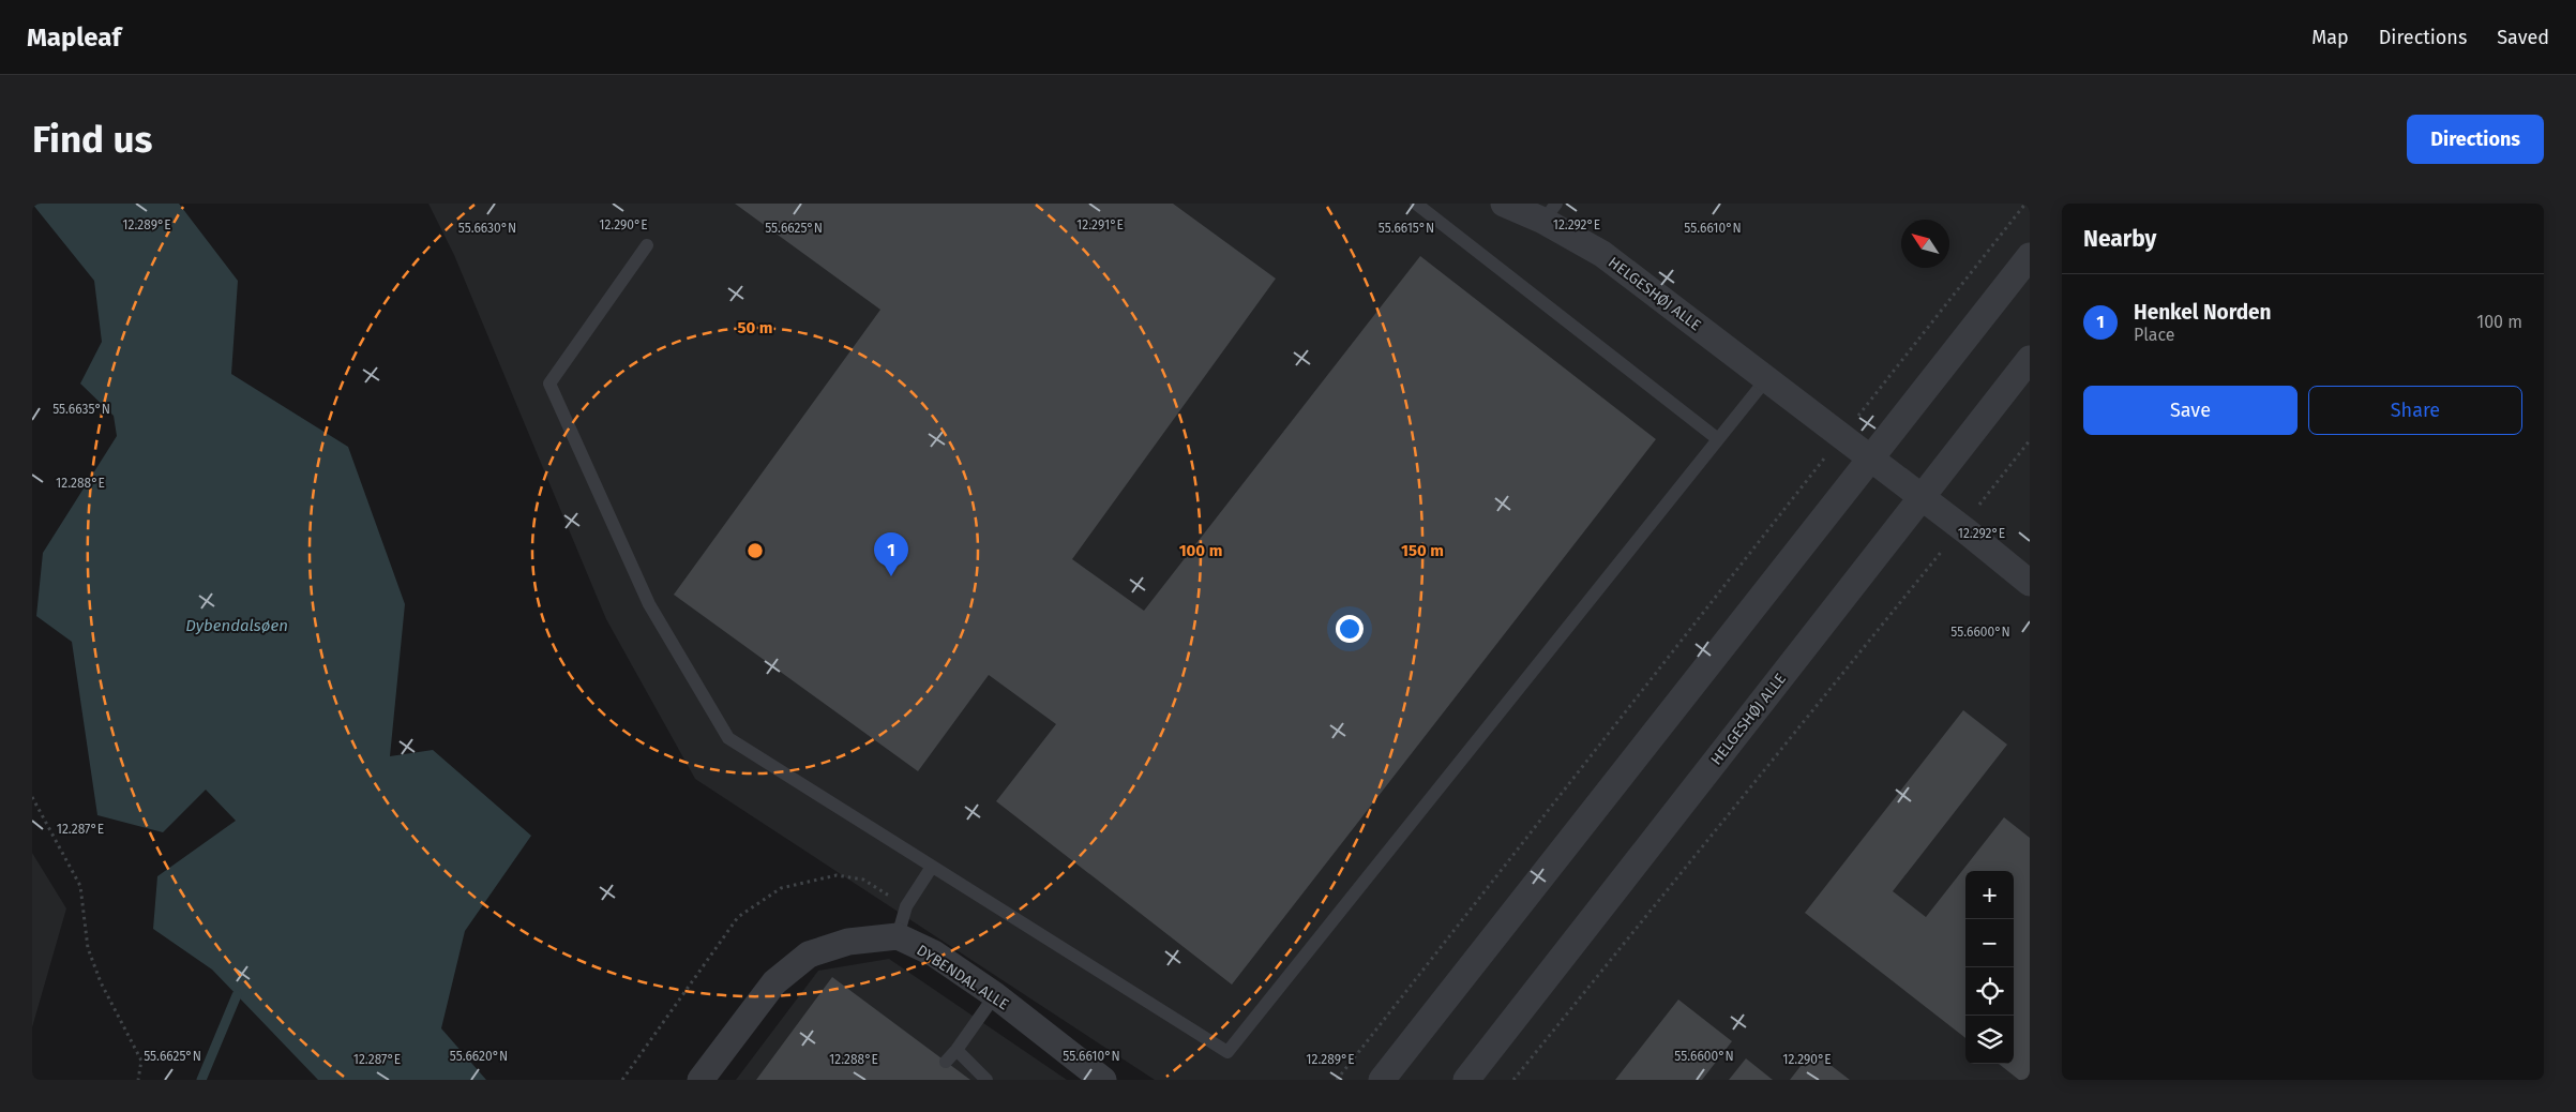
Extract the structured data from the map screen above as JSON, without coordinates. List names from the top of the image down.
{
  "streets": {
    "street": ["HELGESHØJ ALLE", "DYBENDAL ALLE"]
  },
  "water": ["Dybendalsøen"],
  "north": "top left",
  "page": {
    "header": "Mapleaf",
    "nav": ["Map", "Directions", "Saved"],
    "buttons": [
      "Directions",
      ["Save", "Share"]
    ],
    "title": "Find us",
    "heading": "Nearby",
    "list": [
      {
        "mark": "1",
        "name": "Henkel Norden",
        "note": "Place",
        "value": "100 m"
      }
    ],
    "pins": "1",
    "map_buttons": ["+", "−"]
  },
  "coordinates": [
    "12.289°E",
    "12.290°E",
    "12.291°E",
    "12.292°E",
    "55.6625°N",
    "55.6615°N",
    "55.6610°N",
    "55.6630°N",
    "55.6635°N",
    "12.288°E",
    "55.6600°N",
    "12.287°E",
    "55.6620°N"
  ],
  "rings": ["50 m", "100 m", "150 m"]
}
